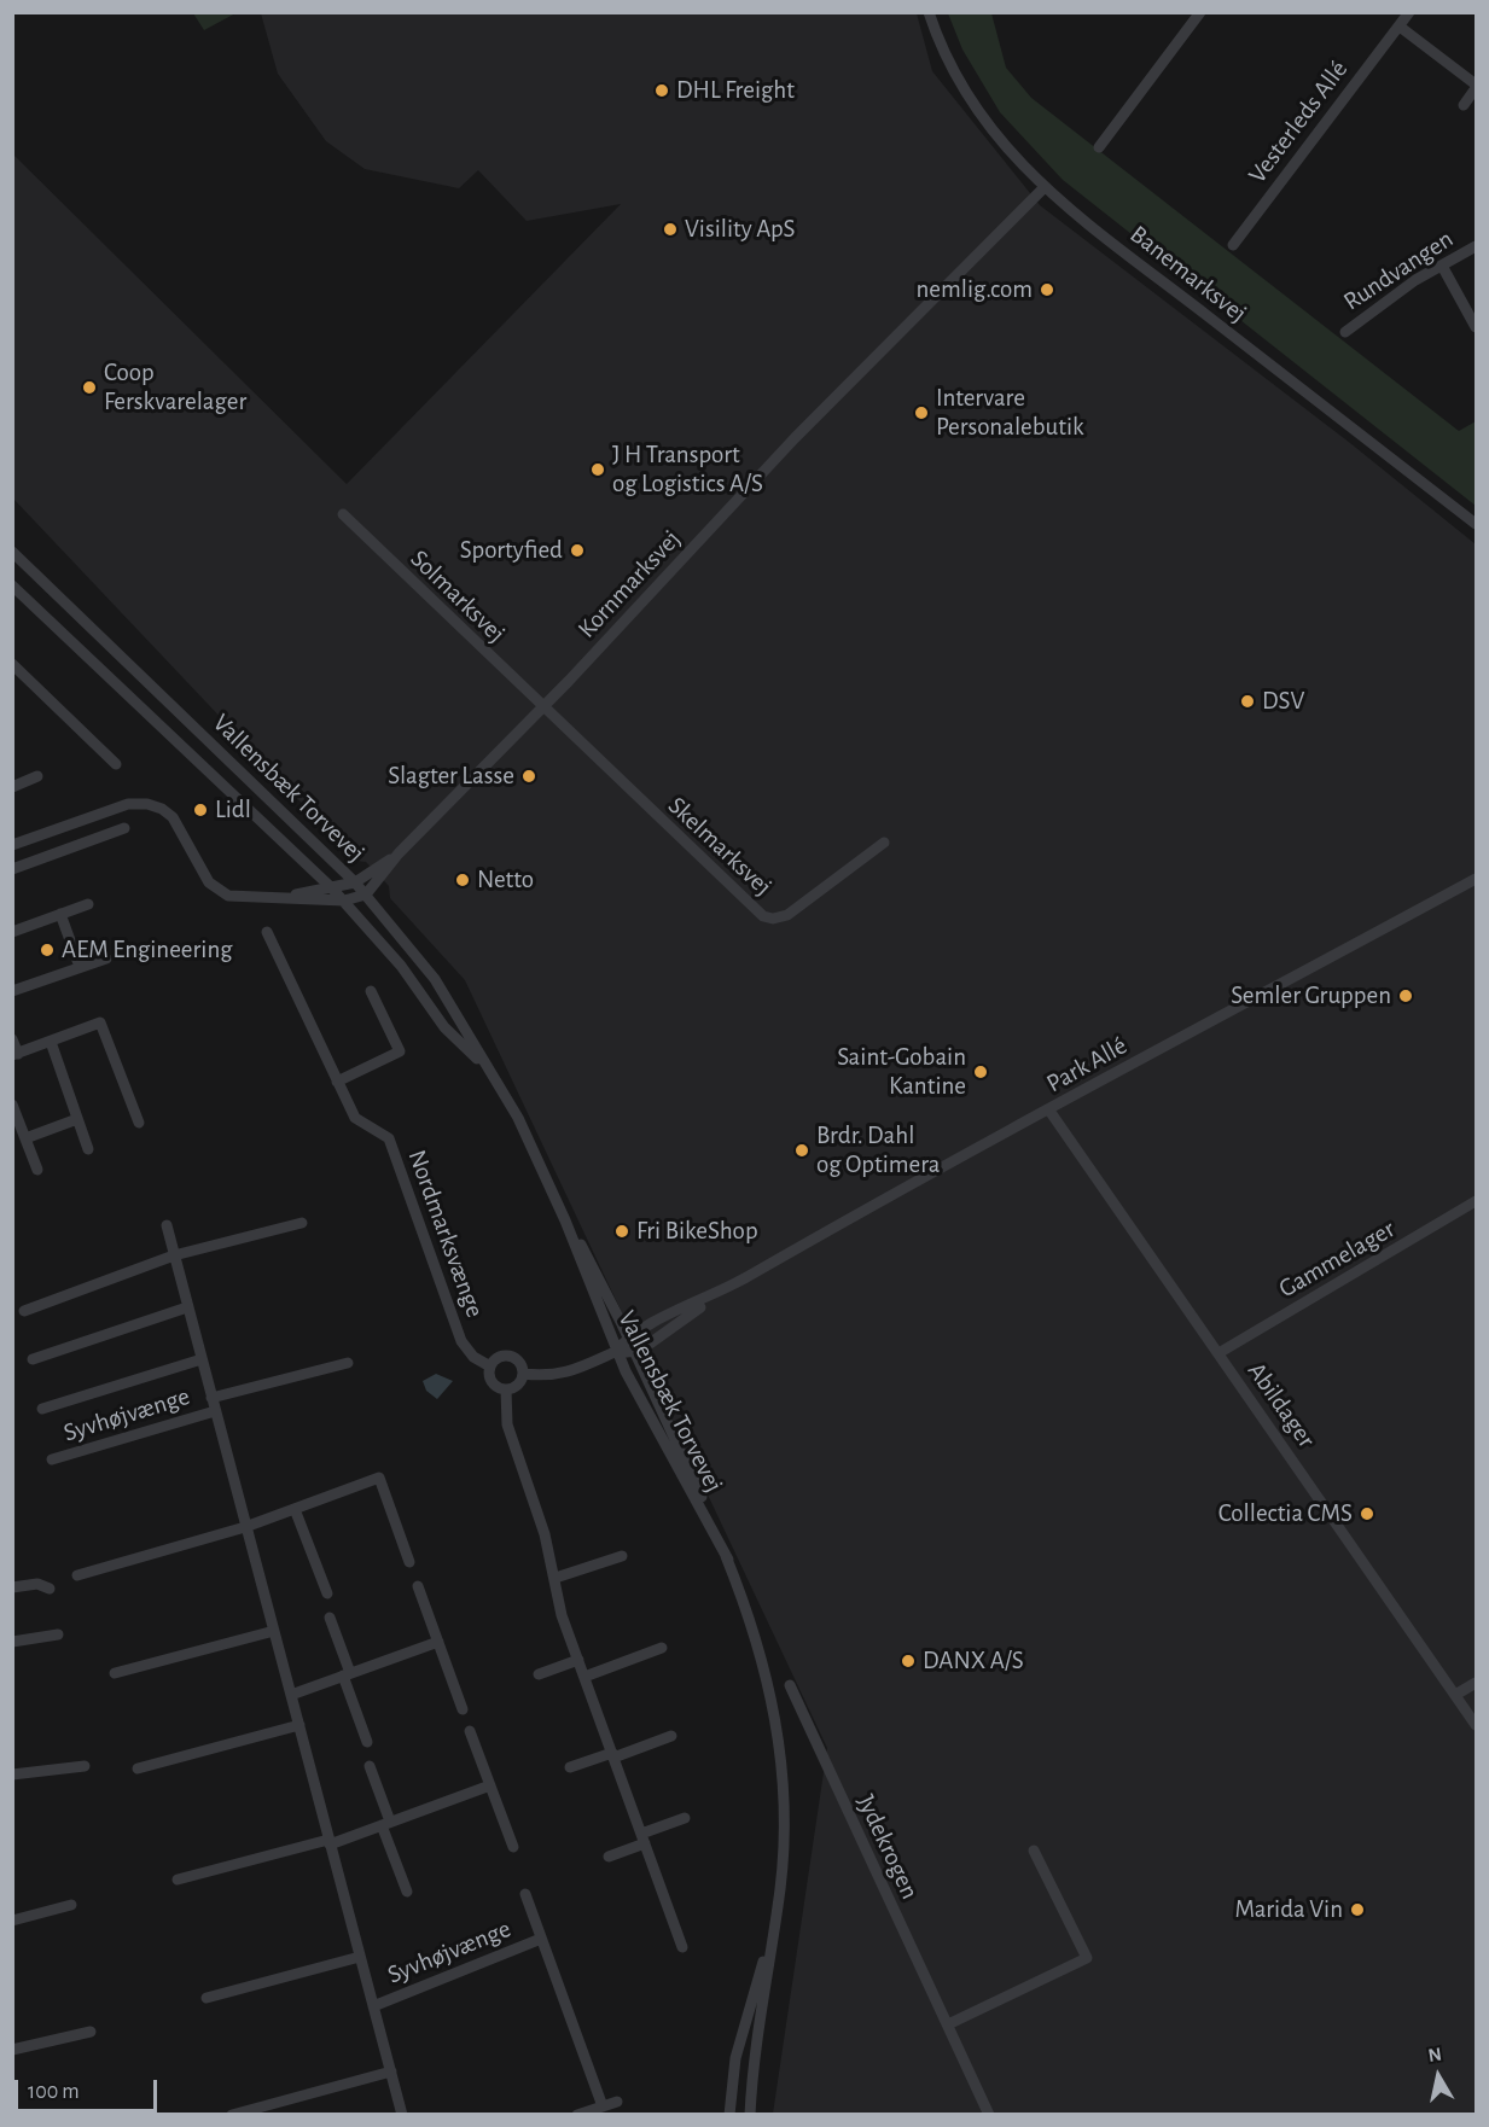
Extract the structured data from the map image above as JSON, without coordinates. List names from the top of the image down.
{
  "streets": {
    "street": [
      "Vesterleds Allé",
      "Rundvangen",
      "Banemarksvej",
      "Kornmarksvej",
      "Solmarksvej",
      "Vallensbæk Torvevej",
      "Skelmarksvej",
      "Park Allé",
      "Nordmarksvænge",
      "Gammelager",
      "Abildager",
      "Syvhøjvænge",
      "Jydekrogen"
    ]
  },
  "crossings": [
    ["Banemarksvej", "Kornmarksvej"],
    ["Kornmarksvej", "Solmarksvej"],
    ["Kornmarksvej", "Vallensbæk Torvevej"],
    ["Kornmarksvej", "Skelmarksvej"],
    ["Solmarksvej", "Skelmarksvej"],
    ["Vallensbæk Torvevej", "Park Allé"],
    ["Park Allé", "Abildager"],
    ["Gammelager", "Abildager"]
  ],
  "places": [
    "DHL Freight",
    "Visility ApS",
    "nemlig.com",
    "Coop Ferskvarelager",
    "Intervare Personalebutik",
    "J H Transport og Logistics A/S",
    "Sportyfied",
    "DSV",
    "Slagter Lasse",
    "Lidl",
    "Netto",
    "AEM Engineering",
    "Semler Gruppen",
    "Saint-Gobain Kantine",
    "Brdr. Dahl og Optimera",
    "Fri BikeShop",
    "Collectia CMS",
    "DANX A/S",
    "Marida Vin"
  ],
  "scale_bar": "100 m",
  "north": "top"
}
